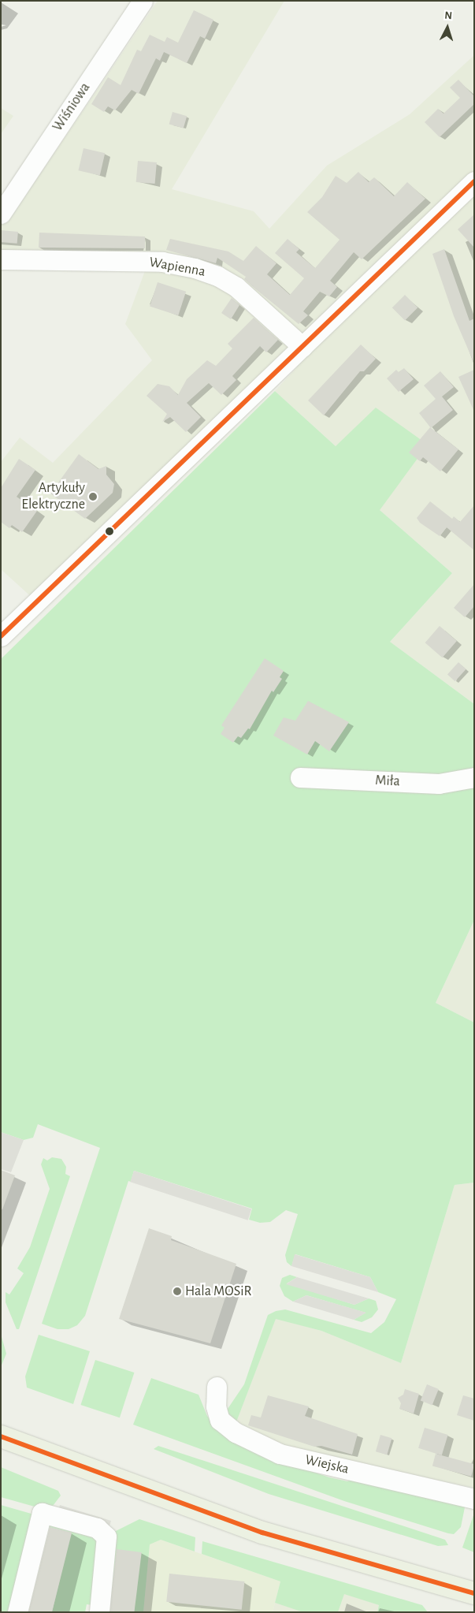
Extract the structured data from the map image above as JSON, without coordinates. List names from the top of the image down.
{
  "streets": {
    "street": [
      "Wiśniowa",
      "Wapienna",
      "Miła",
      "Wiejska"
    ]
  },
  "places": ["Artykuły Elektryczne", "Hala MOSiR"],
  "north": "top"
}
